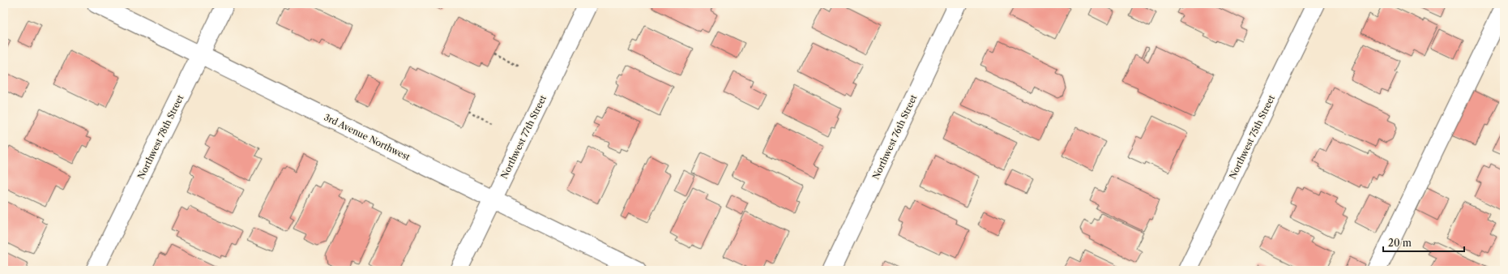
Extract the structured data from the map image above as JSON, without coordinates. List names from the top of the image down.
{
  "streets": {
    "street": [
      "Northwest 78th Street",
      "3rd Avenue Northwest",
      "Northwest 77th Street",
      "Northwest 76th Street",
      "Northwest 75th Street"
    ]
  },
  "crossings": [
    ["Northwest 78th Street", "3rd Avenue Northwest"],
    ["3rd Avenue Northwest", "Northwest 77th Street"]
  ],
  "scale_bar": "20 m"
}
